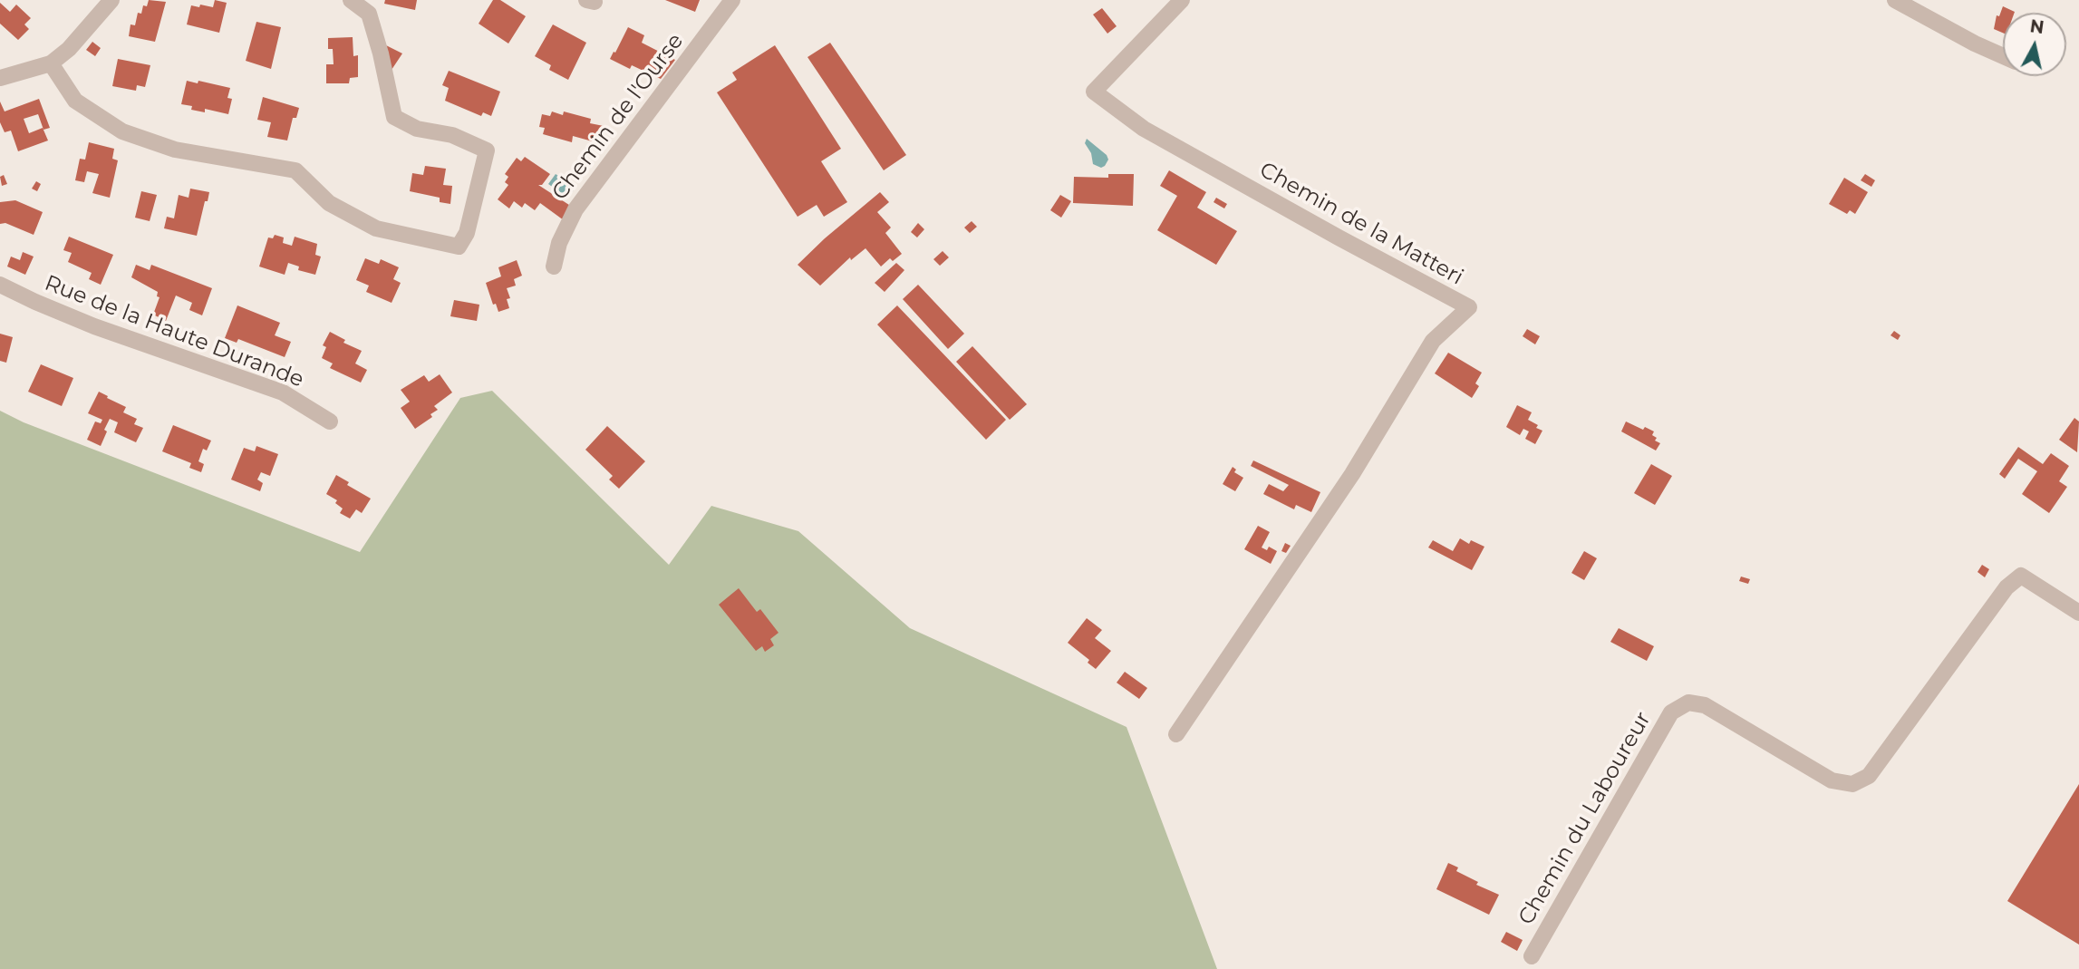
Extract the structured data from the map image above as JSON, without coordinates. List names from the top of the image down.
{
  "streets": {
    "street": [
      "Chemin de l'Ourse",
      "Chemin de la Matteri",
      "Rue de la Haute Durande",
      "Chemin du Laboureur"
    ]
  },
  "north": "top"
}
